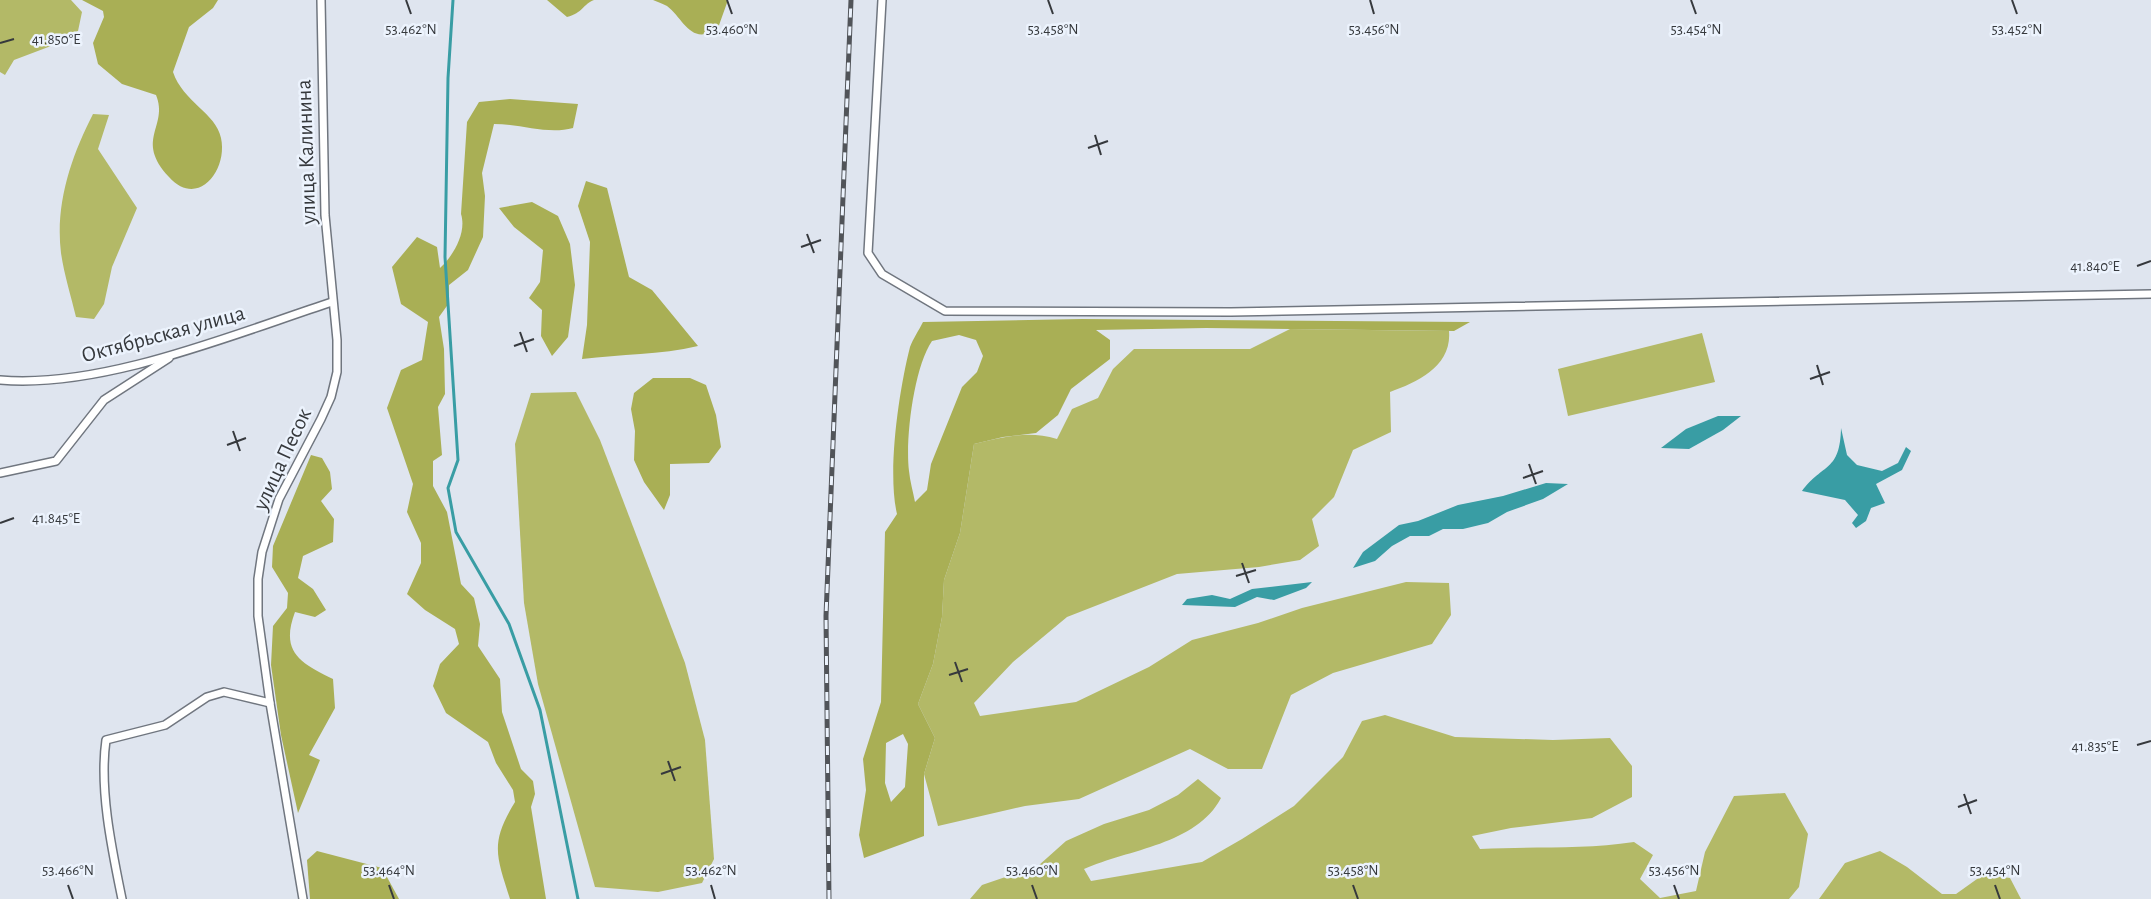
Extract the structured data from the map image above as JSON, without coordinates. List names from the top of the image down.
{
  "streets": {
    "street": ["улица Калинина", "Октябрьская улица", "улица Песок"]
  },
  "crossings": [
    ["улица Калинина", "Октябрьская улица"],
    ["улица Калинина", "улица Песок"],
    ["Октябрьская улица", "улица Песок"]
  ],
  "coordinates": [
    "53.454°N",
    "53.462°N",
    "53.460°N",
    "53.458°N",
    "53.456°N",
    "53.452°N",
    "41.850°E",
    "41.840°E",
    "41.845°E",
    "41.835°E",
    "53.466°N",
    "53.464°N"
  ]
}
